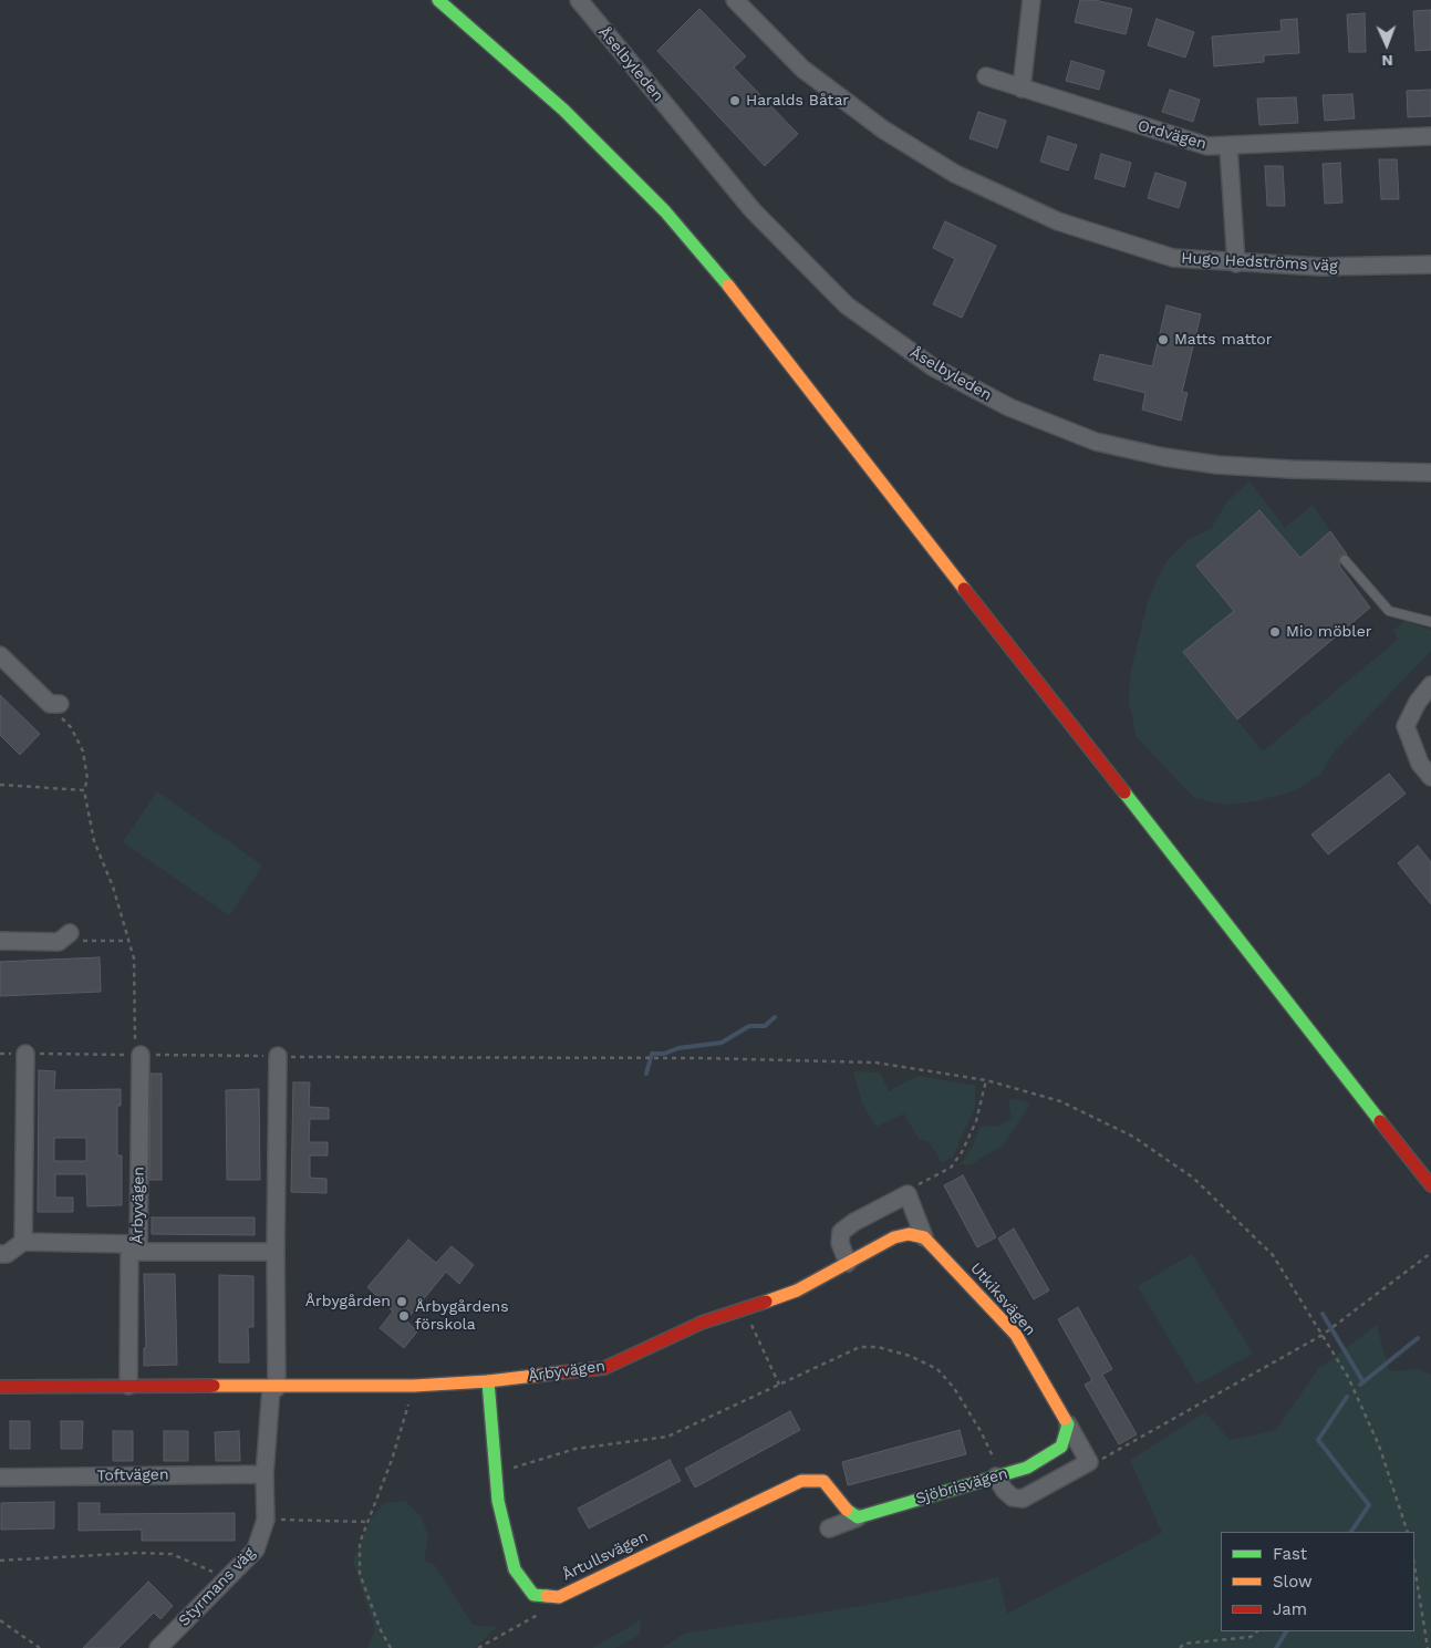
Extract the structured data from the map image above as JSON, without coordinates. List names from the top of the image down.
{
  "streets": {
    "main road": [
      "Årbyvägen",
      "Utkiksvägen",
      "Sjöbrisvägen",
      "Årtullsvägen"
    ],
    "street": [
      "Åselbyleden",
      "Ordvägen",
      "Hugo Hedströms väg",
      "Toftvägen",
      "Styrmans väg"
    ]
  },
  "crossings": [
    ["Årbyvägen", "Utkiksvägen"],
    ["Årbyvägen", "Årtullsvägen"],
    ["Årbyvägen", "Styrmans väg"],
    ["Utkiksvägen", "Sjöbrisvägen"],
    ["Toftvägen", "Styrmans väg"],
    ["Sjöbrisvägen", "Årtullsvägen"]
  ],
  "places": [
    "Haralds Båtar",
    "Matts mattor",
    "Mio möbler",
    "Årbygården",
    "Årbygårdens förskola"
  ],
  "legend": ["Fast", "Slow", "Jam"],
  "north": "bottom"
}
